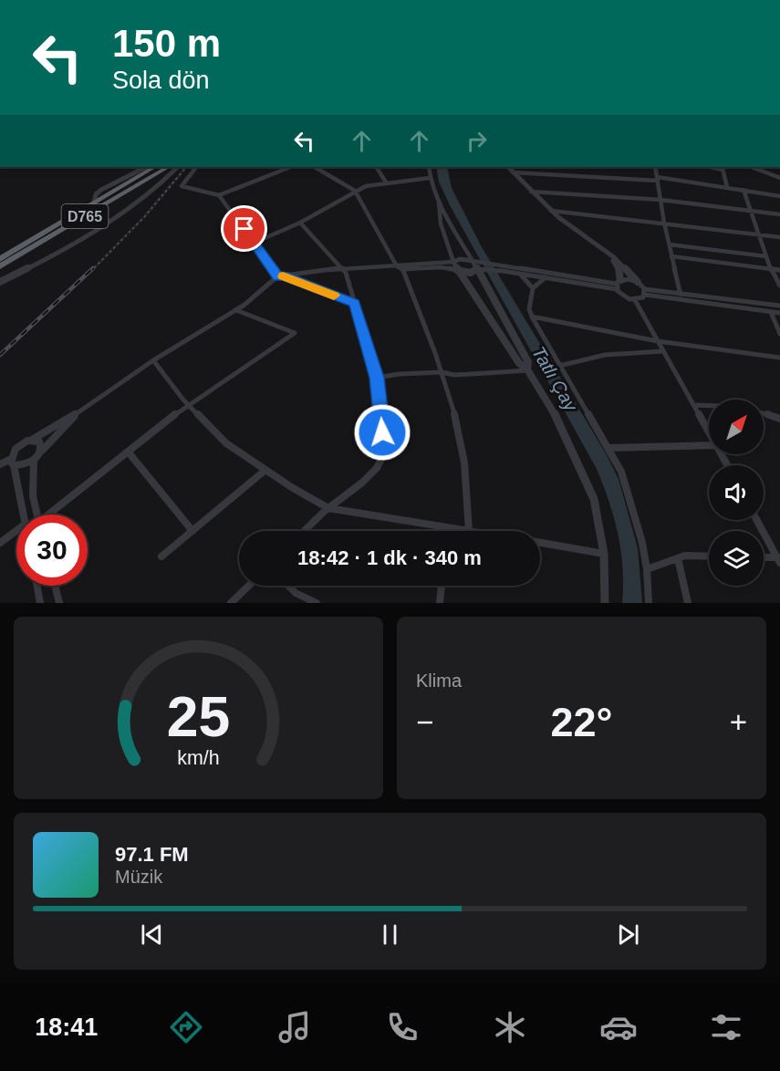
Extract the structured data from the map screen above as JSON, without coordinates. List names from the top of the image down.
{
  "streets": {
    "highway": ["D765"]
  },
  "water": ["Tatlı Çay"],
  "north": "top right",
  "page": {
    "turn": ["150 m", "Sola dön"],
    "limit": "30",
    "trip": "18:42 · 1 dk · 340 m",
    "tile": "Klima",
    "heat": ["−", "22°", "+"],
    "song": ["97.1 FM", "Müzik"],
    "tabs": "18:41",
    "gauge": ["25", "km/h"]
  }
}
